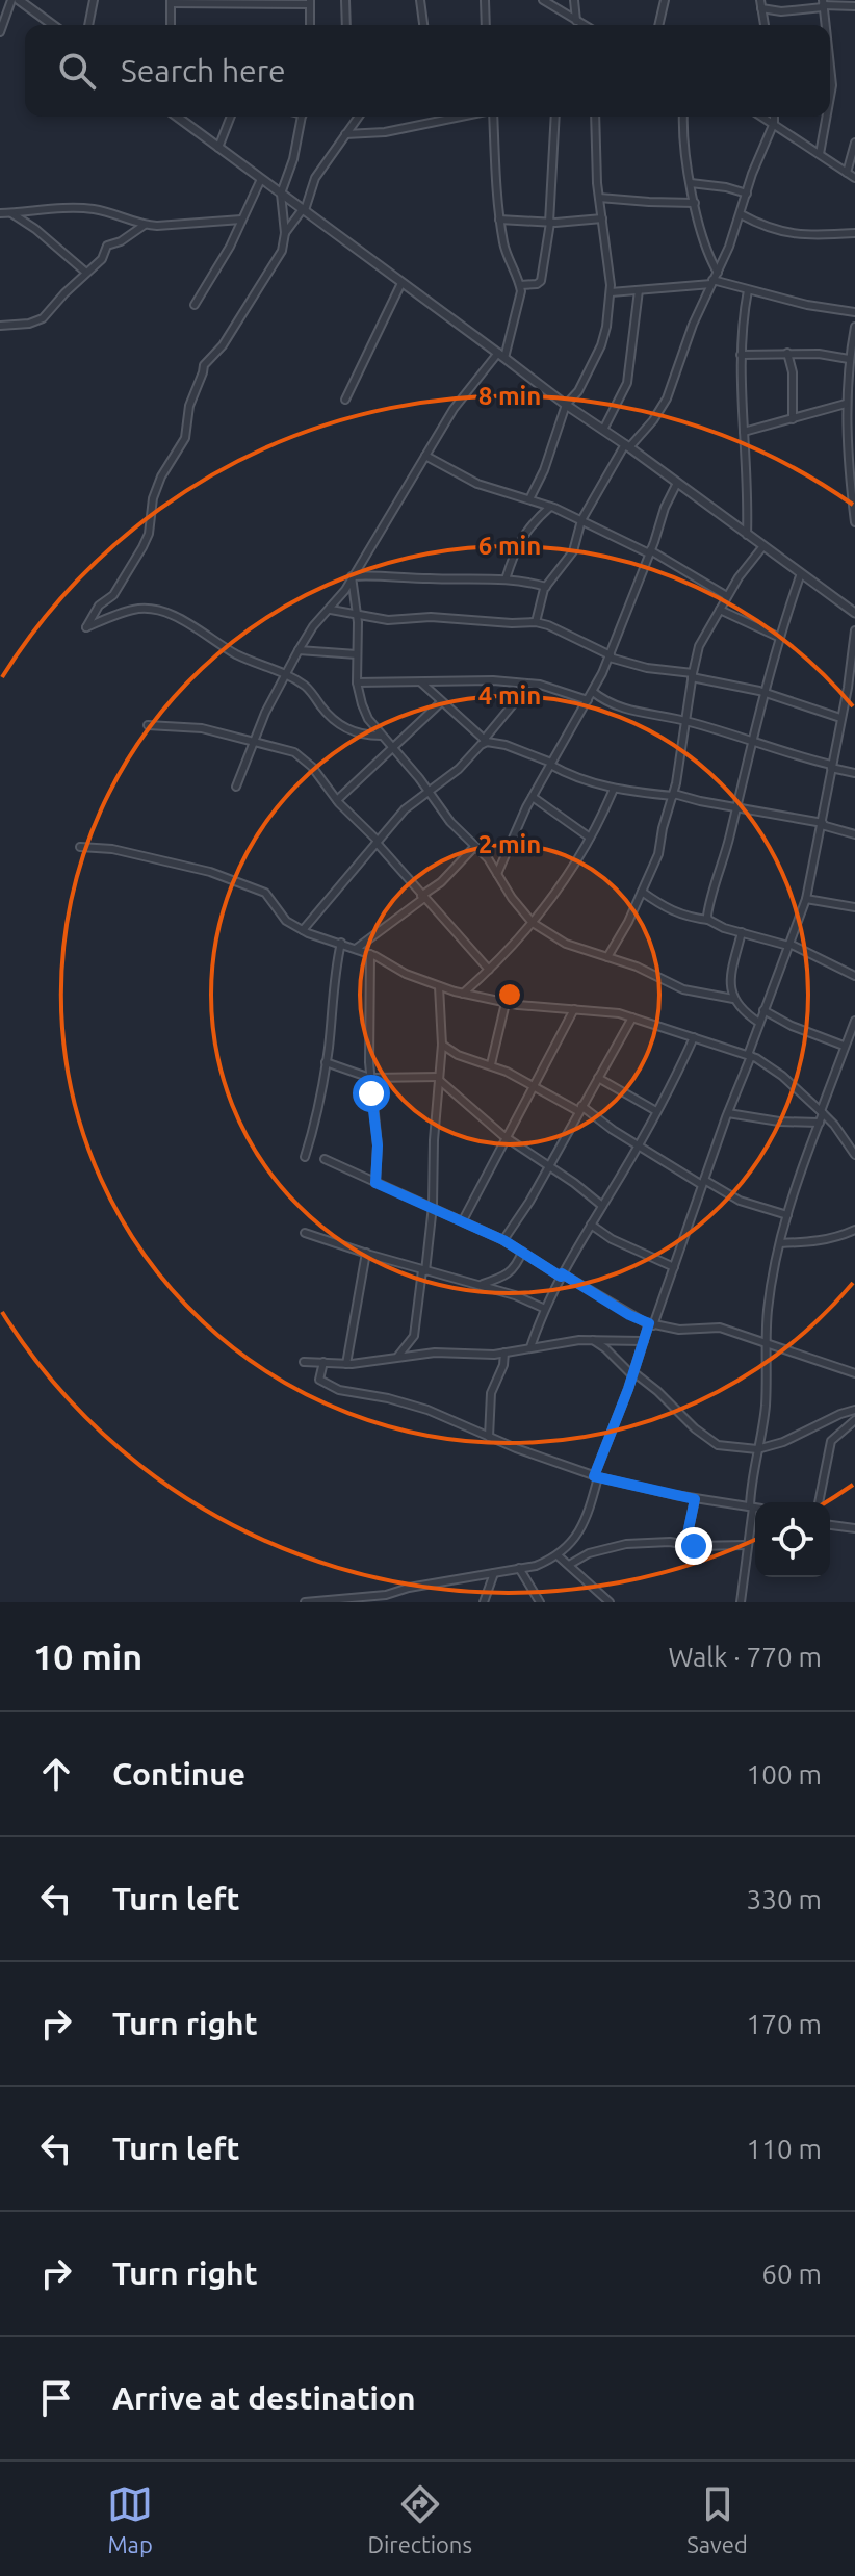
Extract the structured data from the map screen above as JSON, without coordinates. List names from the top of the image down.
{
  "page": {
    "search": "Search here",
    "heading": ["10 min", "Walk · 770 m"],
    "list": [
      ["Continue", "100 m"],
      ["Turn left", "330 m"],
      ["Turn right", "170 m"],
      ["Turn left", "110 m"],
      ["Turn right", "60 m"],
      "Arrive at destination"
    ],
    "nav": ["Map", "Directions", "Saved"]
  },
  "rings": [
    "8 min",
    "6 min",
    "4 min",
    "2 min"
  ]
}
